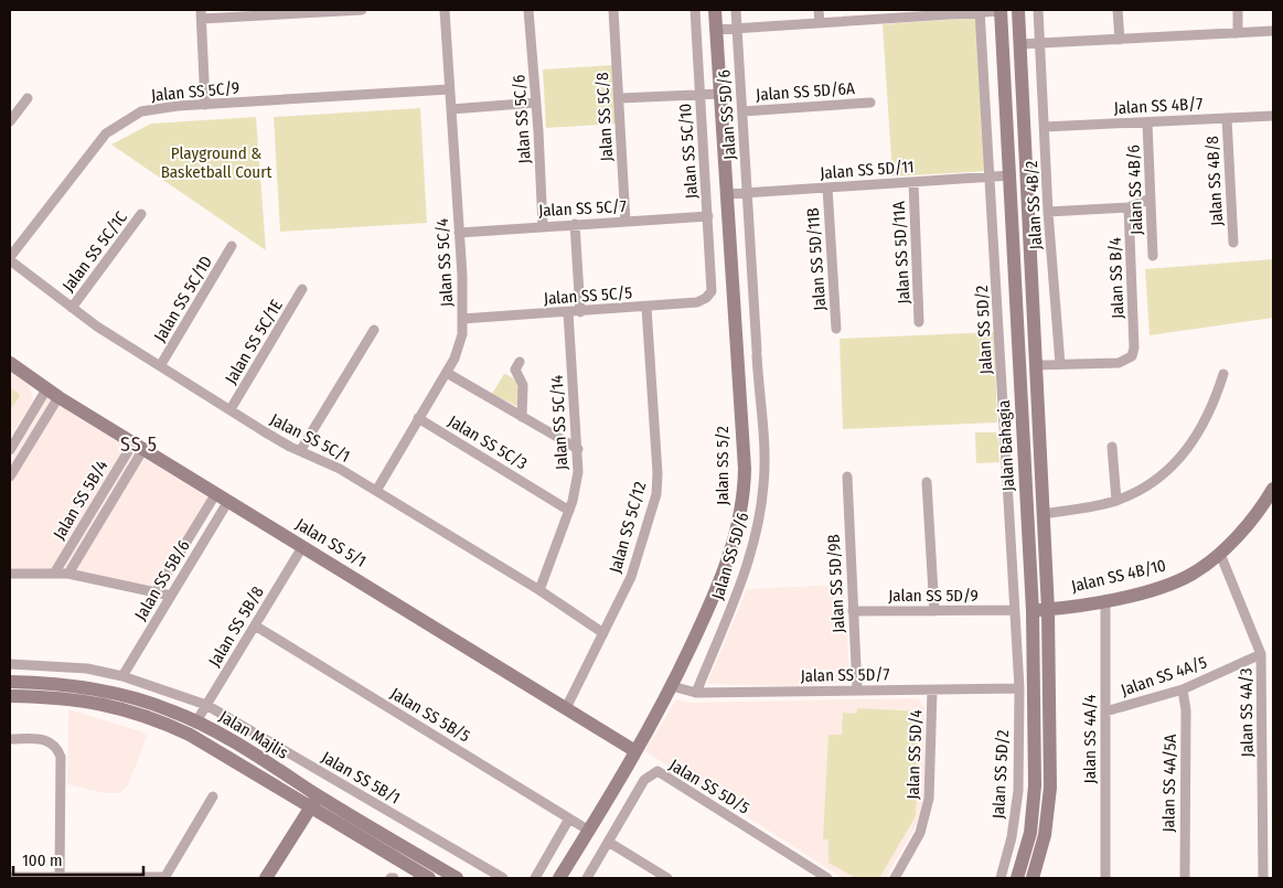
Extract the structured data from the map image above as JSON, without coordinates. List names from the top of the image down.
{
  "streets": {
    "main road": [
      "Jalan Bahagia",
      "Jalan SS 5/2",
      "Jalan SS 5/1",
      "Jalan SS 4B/10",
      "Jalan Majlis"
    ],
    "street": [
      "Jalan SS 5C/9",
      "Jalan SS 5D/6A",
      "Jalan SS 4B/7",
      "Jalan SS 5D/6",
      "Jalan SS 5C/8",
      "Jalan SS 5C/6",
      "Jalan SS 5C/10",
      "Jalan SS 5D/11",
      "Jalan SS 4B/8",
      "Jalan SS 4B/6",
      "Jalan SS 4B/2",
      "Jalan SS 5C/7",
      "Jalan SS 5C/1C",
      "Jalan SS 5D/11A",
      "Jalan SS 5D/11B",
      "Jalan SS 5C/4",
      "Jalan SS B/4",
      "Jalan SS 5C/5",
      "Jalan SS 5C/1D",
      "Jalan SS 5D/2",
      "Jalan SS 5C/1E",
      "Jalan SS 5C/14",
      "Jalan SS 5C/1",
      "Jalan SS 5C/3",
      "Jalan SS 5B/4",
      "Jalan SS 5C/12",
      "Jalan SS 5B/6",
      "Jalan SS 5D/9B",
      "Jalan SS 5D/9",
      "Jalan SS 5B/8",
      "Jalan SS 5D/7",
      "Jalan SS 4A/5",
      "Jalan SS 4A/3",
      "Jalan SS 5B/5",
      "Jalan SS 4A/4",
      "Jalan SS 5D/4",
      "Jalan SS 5B/1",
      "Jalan SS 4A/5A",
      "Jalan SS 5D/5"
    ]
  },
  "crossings": [
    ["Jalan SS 5C/9", "Jalan SS 5C/4"],
    ["Jalan SS 5C/9", "Jalan SS 5C/1"],
    ["Jalan SS 5D/6A", "Jalan SS 5D/6"],
    ["Jalan SS 4B/7", "Jalan SS 4B/8"],
    ["Jalan SS 4B/7", "Jalan SS 4B/6"],
    ["Jalan SS 4B/7", "Jalan SS 4B/2"],
    ["Jalan SS 5D/6", "Jalan SS 5D/11"],
    ["Jalan SS 5D/6", "Jalan SS 5D/7"],
    ["Jalan SS 5C/8", "Jalan SS 5C/7"],
    ["Jalan SS 5C/6", "Jalan SS 5C/7"],
    ["Jalan SS 5C/10", "Jalan SS 5C/7"],
    ["Jalan SS 5C/10", "Jalan SS 5C/5"],
    ["Jalan SS 5D/11", "Jalan SS 5D/11A"],
    ["Jalan SS 5D/11", "Jalan SS 5D/11B"],
    ["Jalan SS 5D/11", "Jalan SS 5D/2"],
    ["Jalan SS 5D/11", "Jalan Bahagia"],
    ["Jalan SS 5D/11", "Jalan SS 5/2"],
    ["Jalan SS 4B/2", "Jalan SS B/4"],
    ["Jalan SS 5C/7", "Jalan SS 5C/4"],
    ["Jalan SS 5C/1C", "Jalan SS 5C/1"],
    ["Jalan SS 5C/4", "Jalan SS 5C/5"],
    ["Jalan SS 5C/4", "Jalan SS 5C/1"],
    ["Jalan SS 5C/4", "Jalan SS 5C/3"],
    ["Jalan SS 5C/5", "Jalan SS 5C/14"],
    ["Jalan SS 5C/5", "Jalan SS 5C/12"],
    ["Jalan SS 5C/1D", "Jalan SS 5C/1"],
    ["Jalan SS 5D/2", "Jalan SS 5D/9"],
    ["Jalan SS 5D/2", "Jalan SS 5D/7"],
    ["Jalan SS 5C/1E", "Jalan SS 5C/1"],
    ["Jalan SS 5C/14", "Jalan SS 5C/1"],
    ["Jalan SS 5C/14", "Jalan SS 5C/3"],
    ["Jalan SS 5C/1", "Jalan SS 5C/12"],
    ["Jalan Bahagia", "Jalan SS 4B/10"],
    ["Jalan SS 5/2", "Jalan SS 5/1"],
    ["Jalan SS 5/2", "Jalan SS 5D/7"],
    ["Jalan SS 5/2", "Jalan SS 5B/5"],
    ["Jalan SS 5B/4", "Jalan SS 5/1"],
    ["Jalan SS 5C/12", "Jalan SS 5/1"],
    ["Jalan SS 5/1", "Jalan SS 5B/6"],
    ["Jalan SS 5/1", "Jalan SS 5B/8"],
    ["Jalan SS 4B/10", "Jalan SS 4A/3"],
    ["Jalan SS 4B/10", "Jalan SS 4A/4"],
    ["Jalan SS 5B/6", "Jalan SS 5B/1"],
    ["Jalan SS 5D/9B", "Jalan SS 5D/9"],
    ["Jalan SS 5D/9B", "Jalan SS 5D/7"],
    ["Jalan SS 5B/8", "Jalan SS 5B/5"],
    ["Jalan SS 5B/8", "Jalan Majlis"],
    ["Jalan SS 5B/8", "Jalan SS 5B/1"],
    ["Jalan SS 5D/7", "Jalan SS 5D/4"],
    ["Jalan SS 4A/5", "Jalan SS 4A/3"],
    ["Jalan SS 4A/5", "Jalan SS 4A/4"],
    ["Jalan SS 4A/5", "Jalan SS 4A/5A"]
  ],
  "districts": ["SS 5"],
  "parks": ["Playground & Basketball Court"],
  "scale_bar": "100 m"
}
